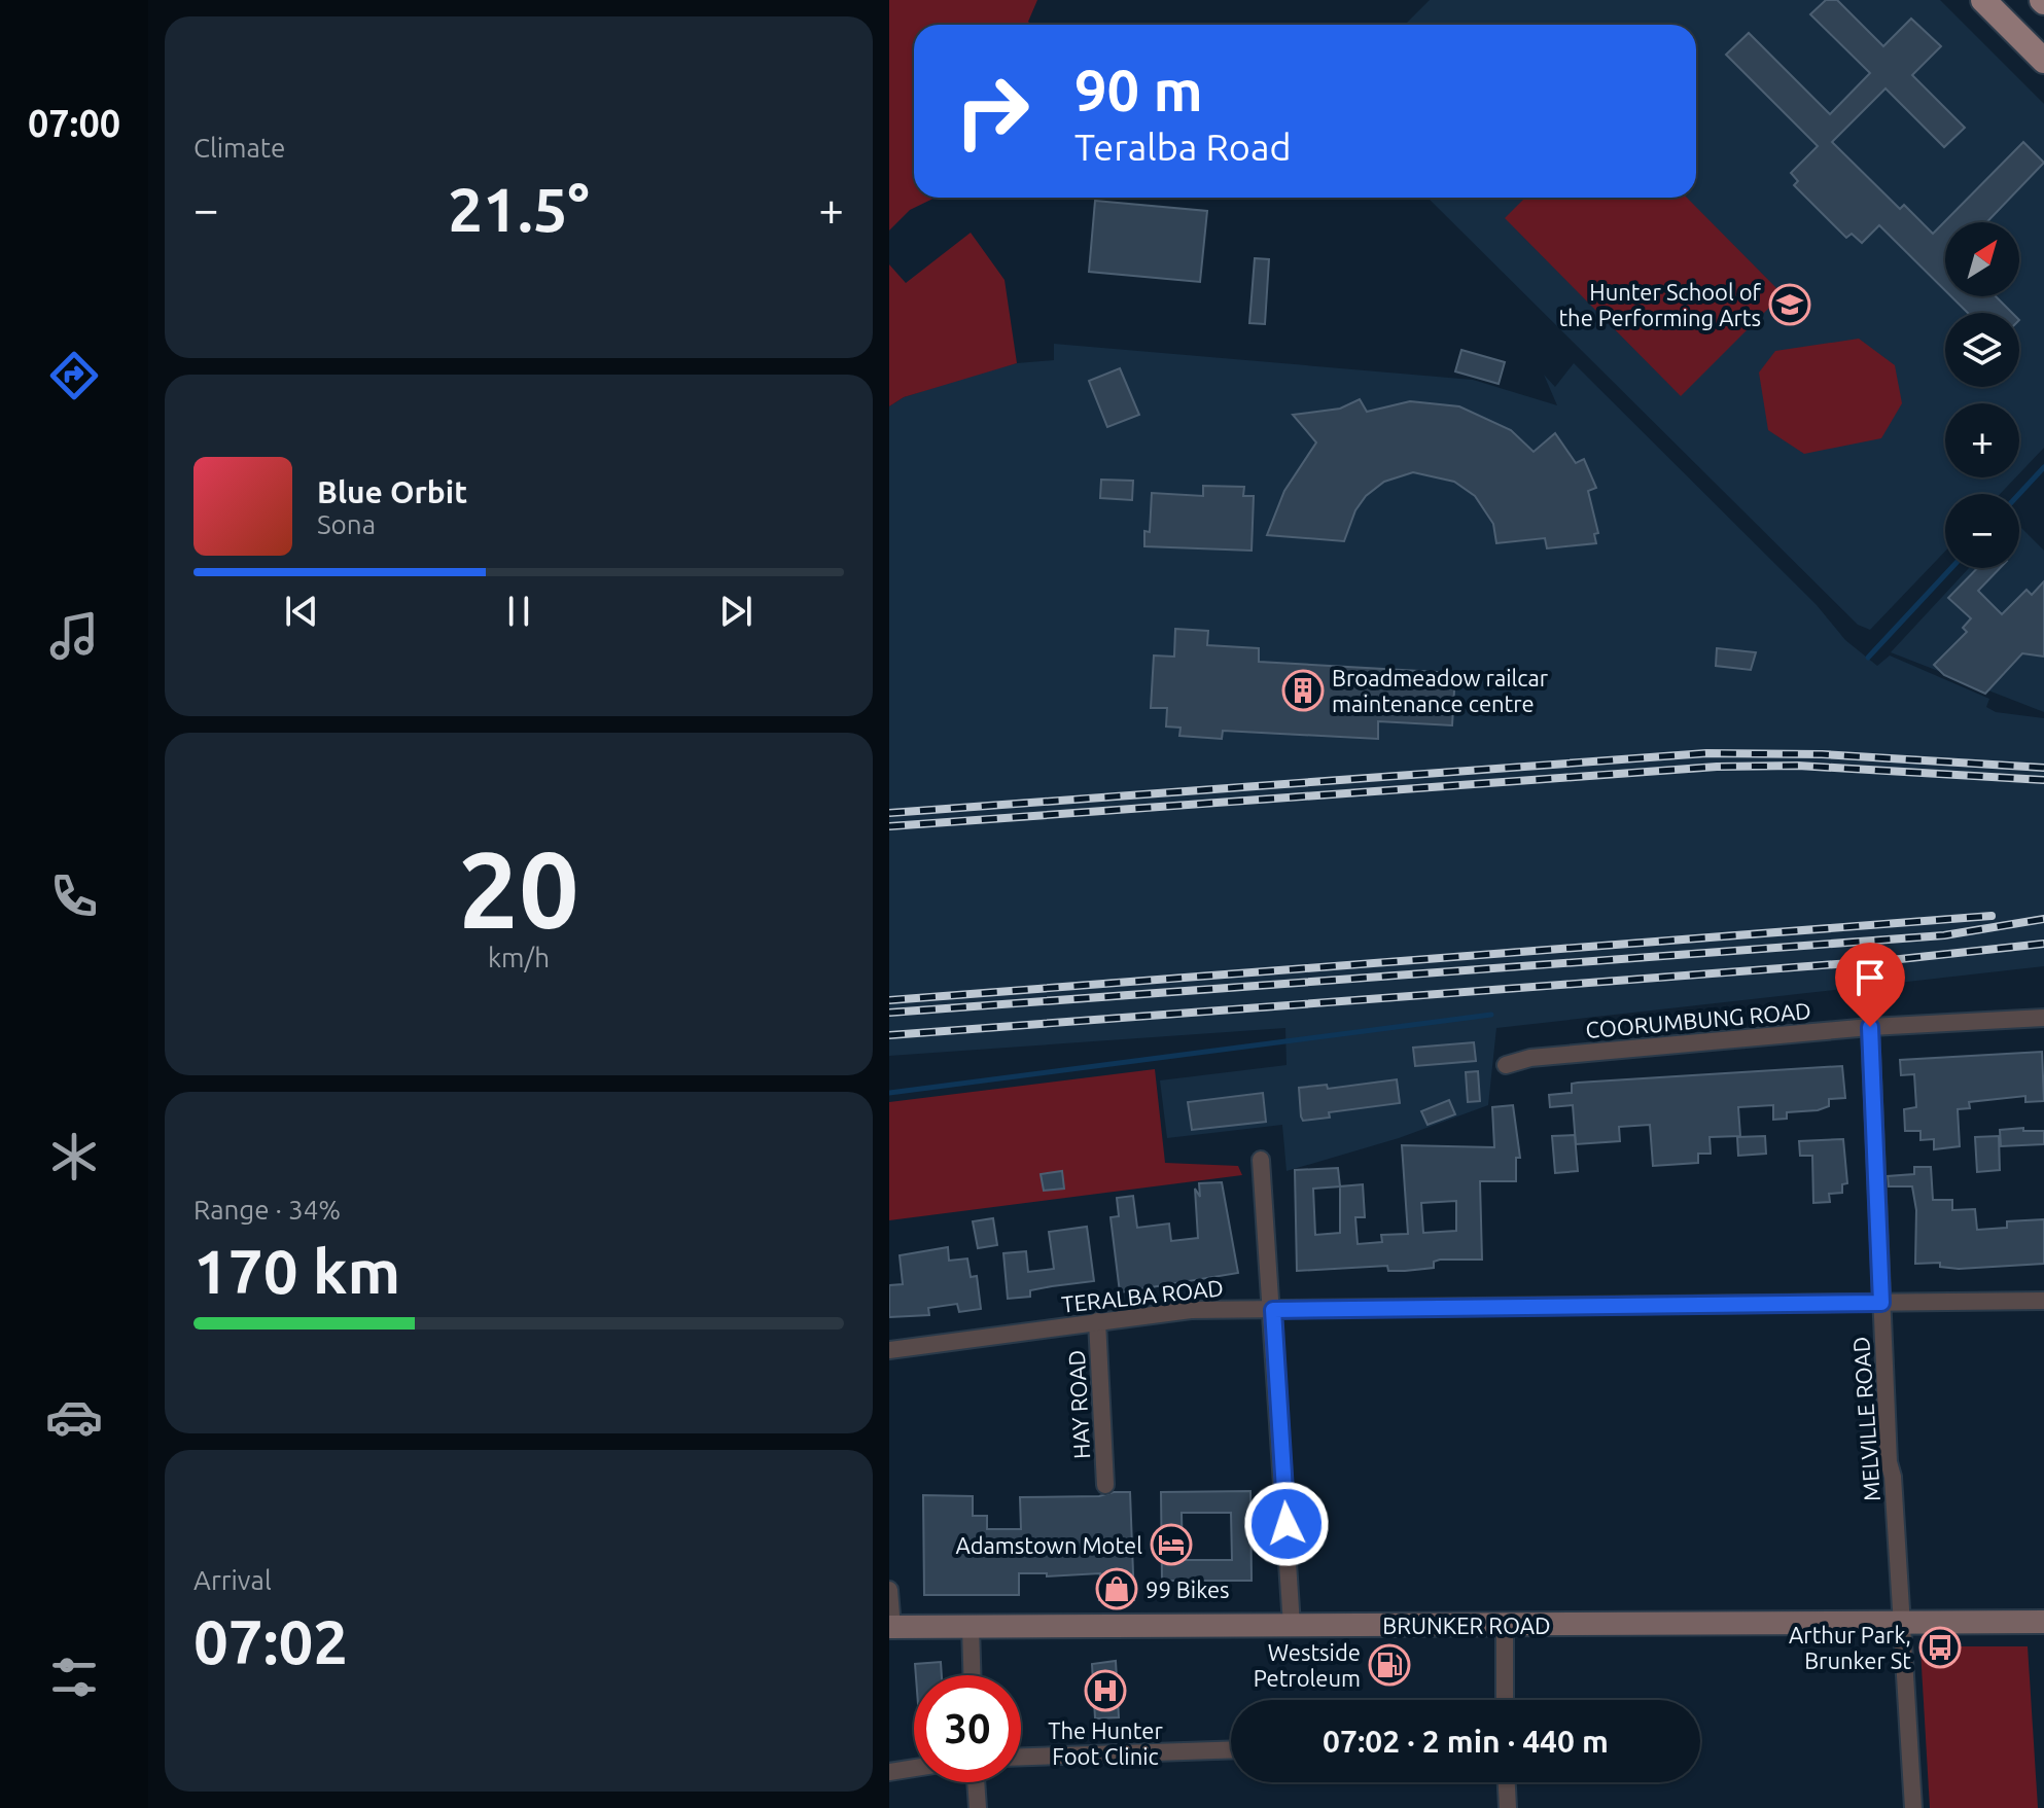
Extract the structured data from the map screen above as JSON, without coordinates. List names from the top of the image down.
{
  "streets": {
    "main road": ["BRUNKER ROAD"],
    "street": [
      "COORUMBUNG ROAD",
      "TERALBA ROAD",
      "HAY ROAD",
      "MELVILLE ROAD"
    ]
  },
  "crossings": [
    ["COORUMBUNG ROAD", "MELVILLE ROAD"],
    ["TERALBA ROAD", "HAY ROAD"],
    ["TERALBA ROAD", "MELVILLE ROAD"],
    ["MELVILLE ROAD", "BRUNKER ROAD"]
  ],
  "places": {
    "school or university": ["Hunter School of the Performing Arts"],
    "building": ["Broadmeadow railcar maintenance centre"],
    "hotel": ["Adamstown Motel"],
    "shop": ["99 Bikes"],
    "bus stop": ["Arthur Park, Brunker St"],
    "fuel station": ["Westside Petroleum"],
    "hospital": ["The Hunter Foot Clinic"]
  },
  "north": "top right",
  "page": {
    "tabs": "07:00",
    "tile": [
      "Climate",
      ["20", "km/h"],
      ["Range · 34%", "170 km"],
      ["Arrival", "07:02"]
    ],
    "turn": ["90 m", "Teralba Road"],
    "heat": ["−", "21.5°", "+"],
    "map_buttons": ["+", "−"],
    "song": ["Blue Orbit", "Sona"],
    "limit": "30",
    "trip": "07:02 · 2 min · 440 m"
  }
}
